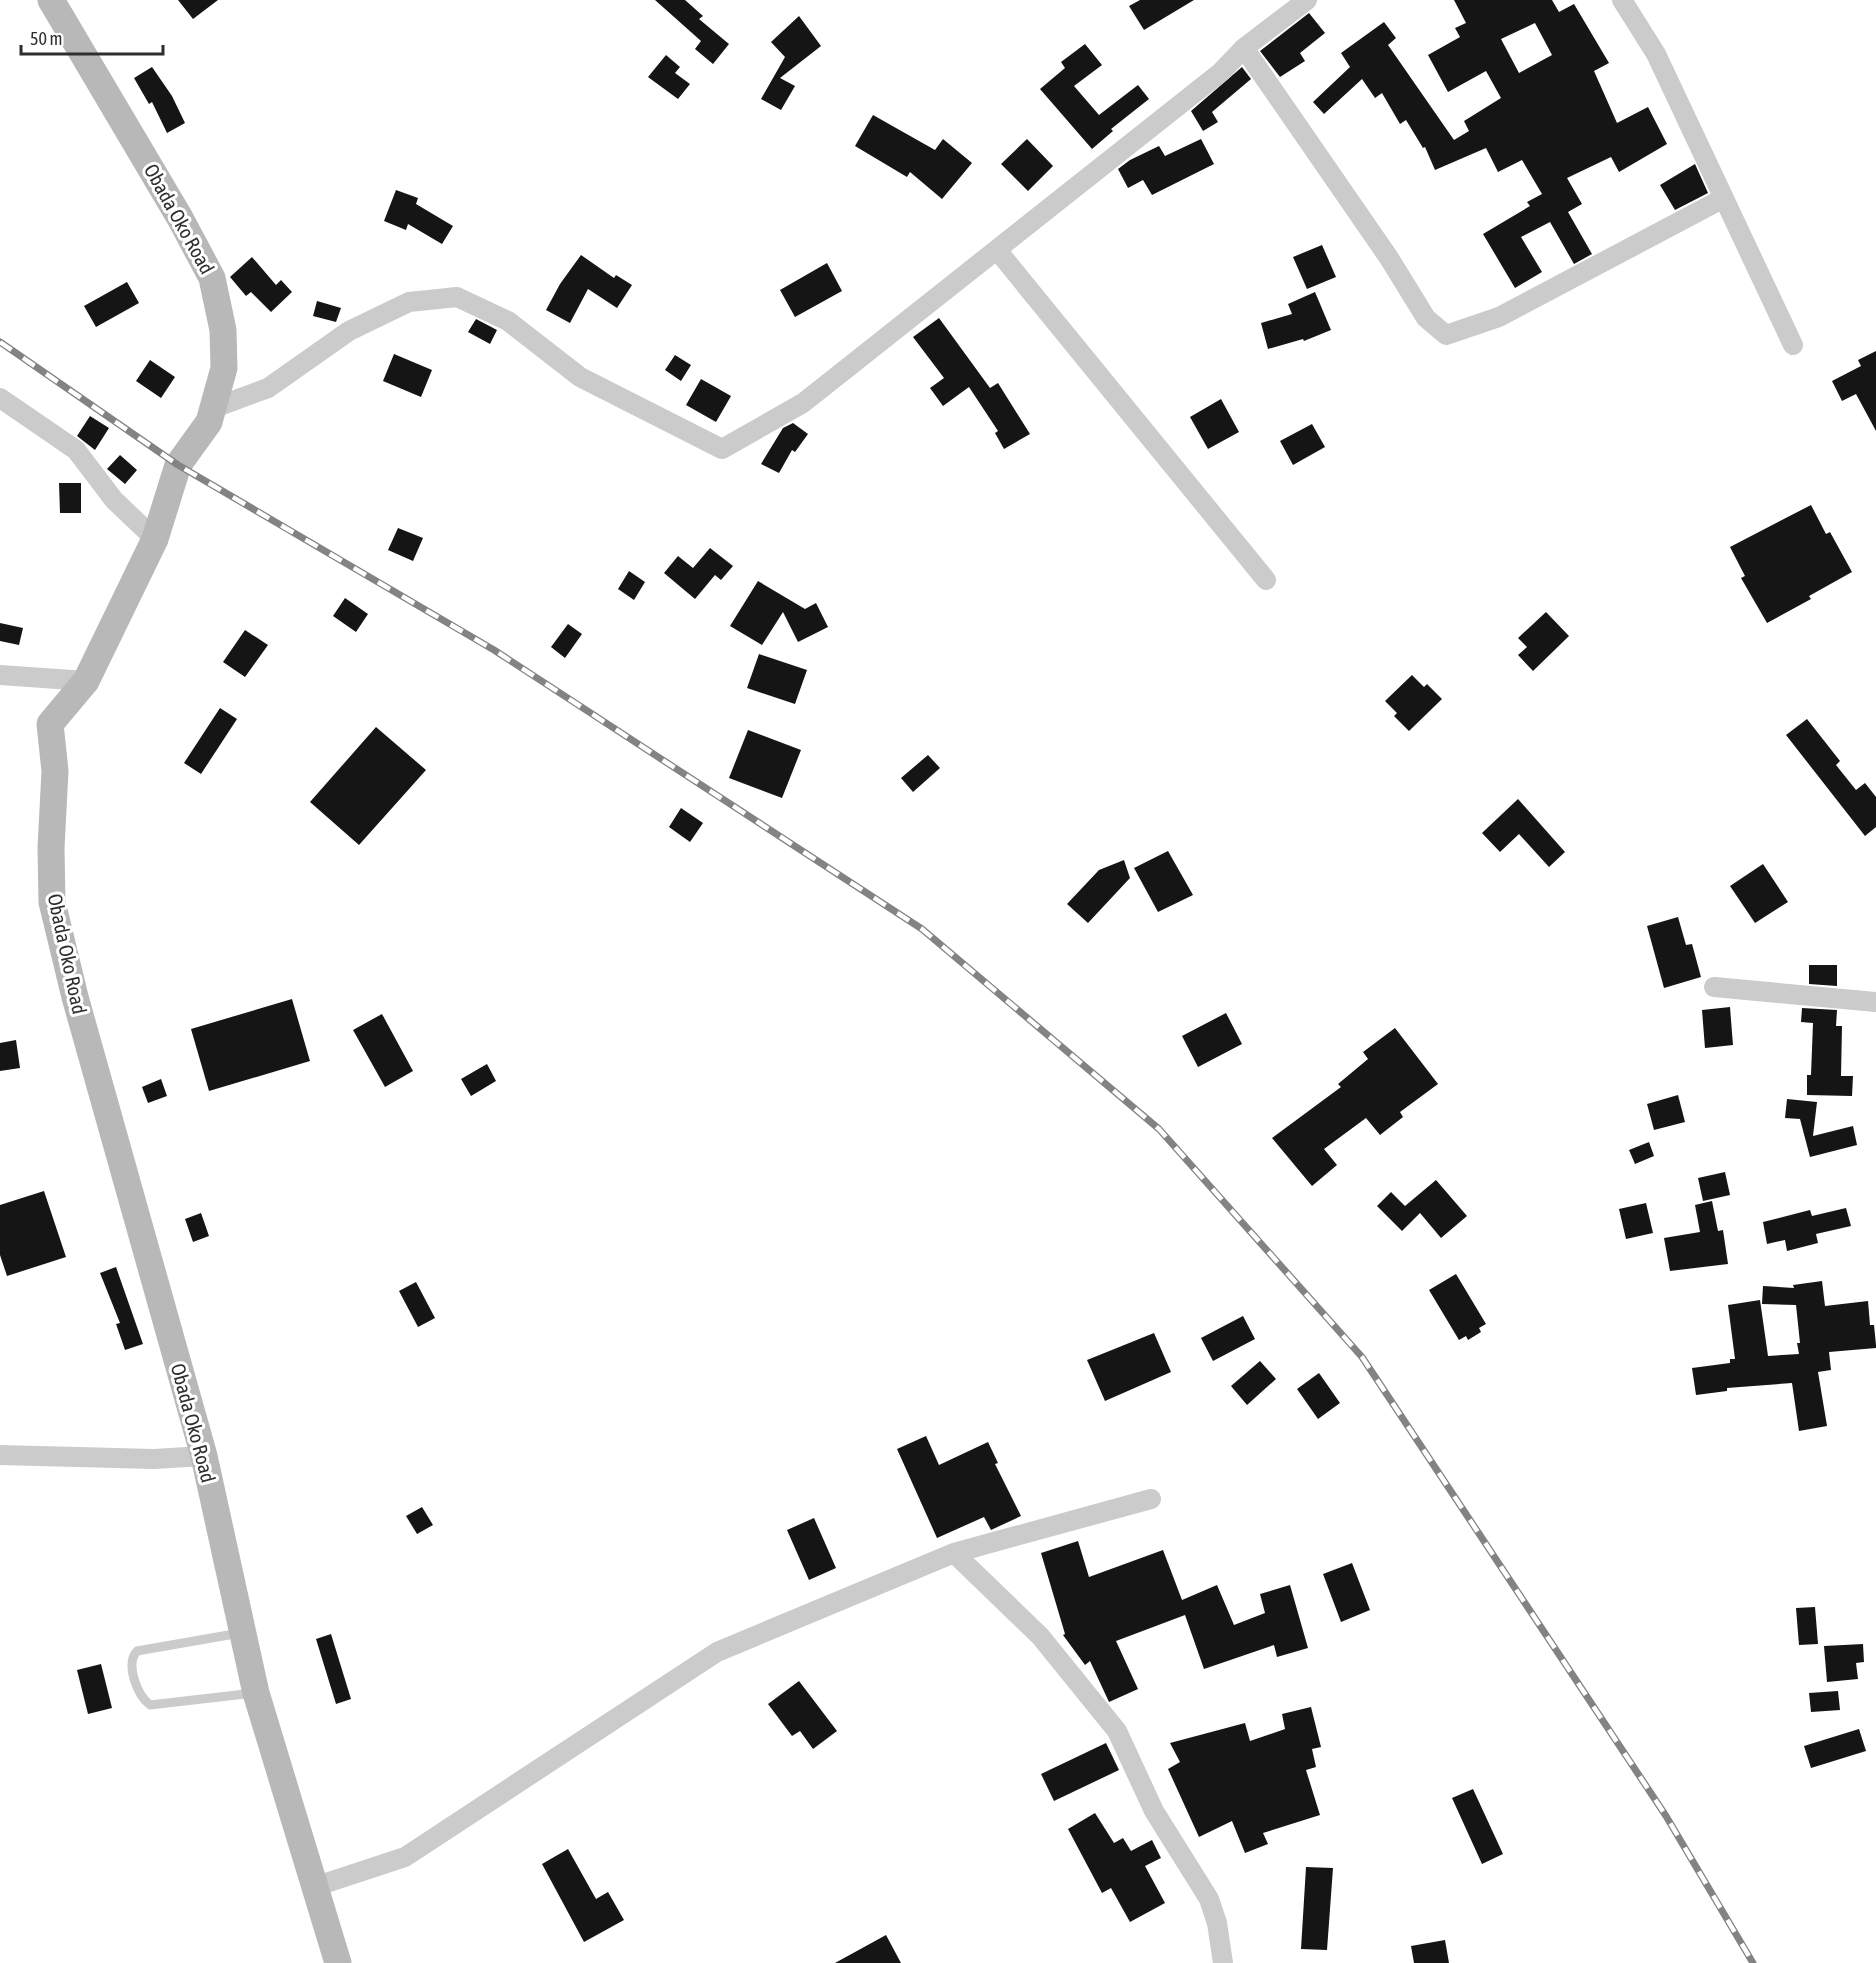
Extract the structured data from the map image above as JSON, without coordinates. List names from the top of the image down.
{
  "streets": {
    "main road": ["Obada Oko Road"]
  },
  "scale_bar": "50 m"
}
